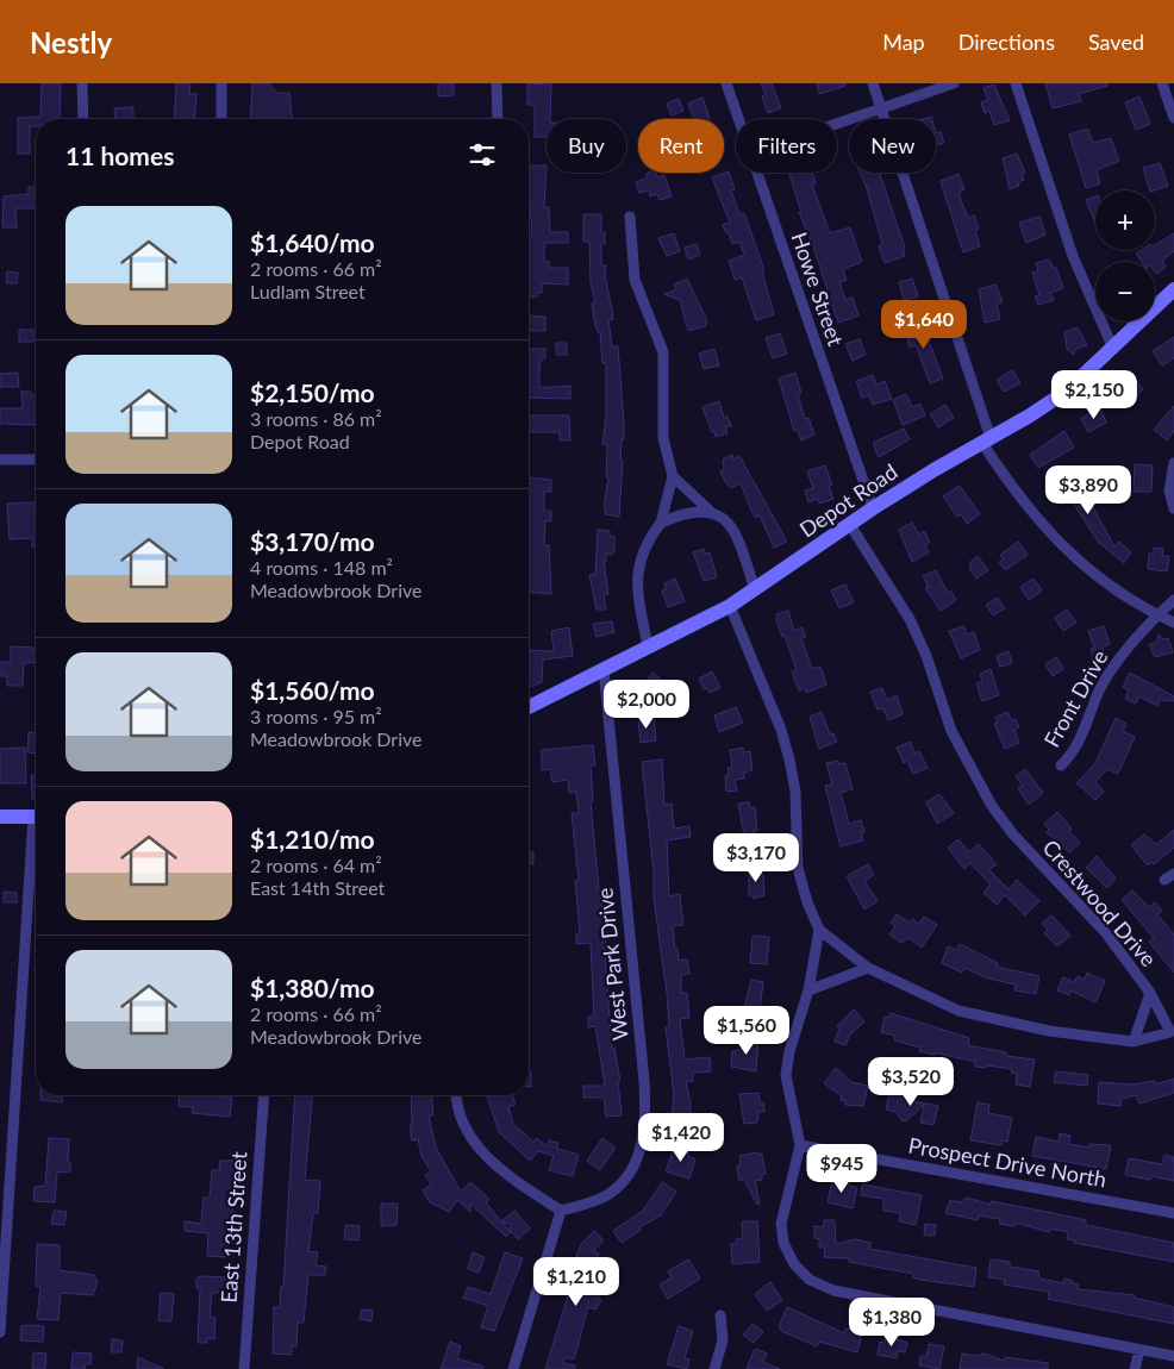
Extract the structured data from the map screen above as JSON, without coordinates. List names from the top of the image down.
{
  "streets": {
    "street": [
      "Howe Street",
      "Depot Road",
      "Front Drive",
      "Crestwood Drive",
      "West Park Drive",
      "Prospect Drive North",
      "East 13th Street"
    ]
  },
  "crossings": [
    ["Howe Street", "Depot Road"],
    ["Depot Road", "Crestwood Drive"],
    ["Depot Road", "West Park Drive"]
  ],
  "page": {
    "header": "Nestly",
    "nav": ["Map", "Directions", "Saved"],
    "chip": [
      "Buy",
      "Rent",
      "Filters",
      "New"
    ],
    "heading": "11 homes",
    "map_buttons": ["+", "−"],
    "list": [
      {
        "name": "$1,640/mo",
        "note": "2 rooms · 66 m² · Ludlam Street"
      },
      {
        "name": "$2,150/mo",
        "note": "3 rooms · 86 m² · Depot Road"
      },
      {
        "name": "$3,170/mo",
        "note": "4 rooms · 148 m² · Meadowbrook Drive"
      },
      {
        "name": "$1,560/mo",
        "note": "3 rooms · 95 m² · Meadowbrook Drive"
      },
      {
        "name": "$1,210/mo",
        "note": "2 rooms · 64 m² · East 14th Street"
      },
      {
        "name": "$1,380/mo",
        "note": "2 rooms · 66 m² · Meadowbrook Drive"
      }
    ],
    "price": [
      "$1,640",
      "$2,150",
      "$3,890",
      "$2,000",
      "$3,170",
      "$1,560",
      "$3,520",
      "$1,420",
      "$945",
      "$1,210",
      "$1,380"
    ]
  }
}
